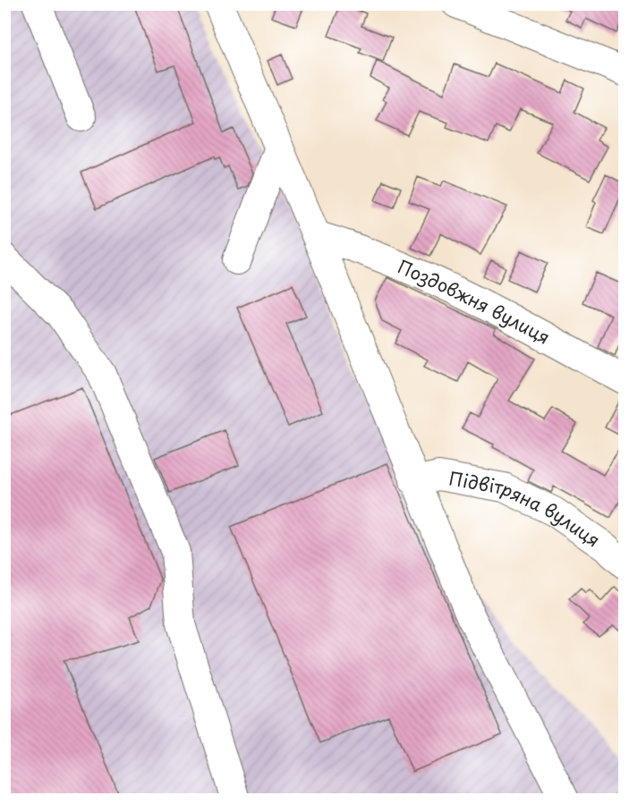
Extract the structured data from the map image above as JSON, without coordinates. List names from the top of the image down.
{
  "streets": {
    "street": ["Поздовжня вулиця", "Підвітряна вулиця"]
  }
}
